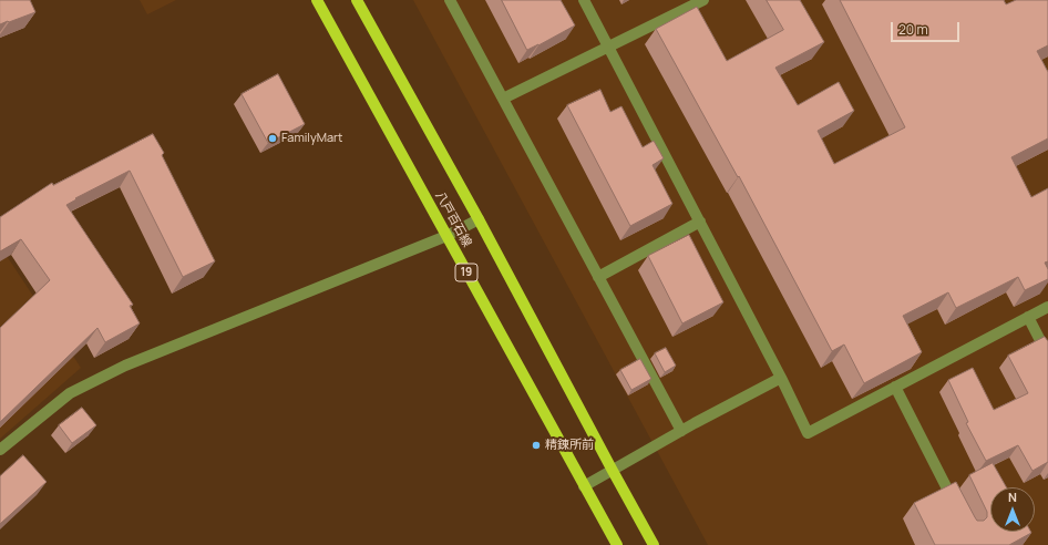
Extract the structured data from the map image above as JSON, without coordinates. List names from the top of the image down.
{
  "streets": {
    "main road": ["八戸百石線", "19"]
  },
  "places": ["FamilyMart", "精錬所前"],
  "scale_bar": "20 m",
  "north": "top"
}
